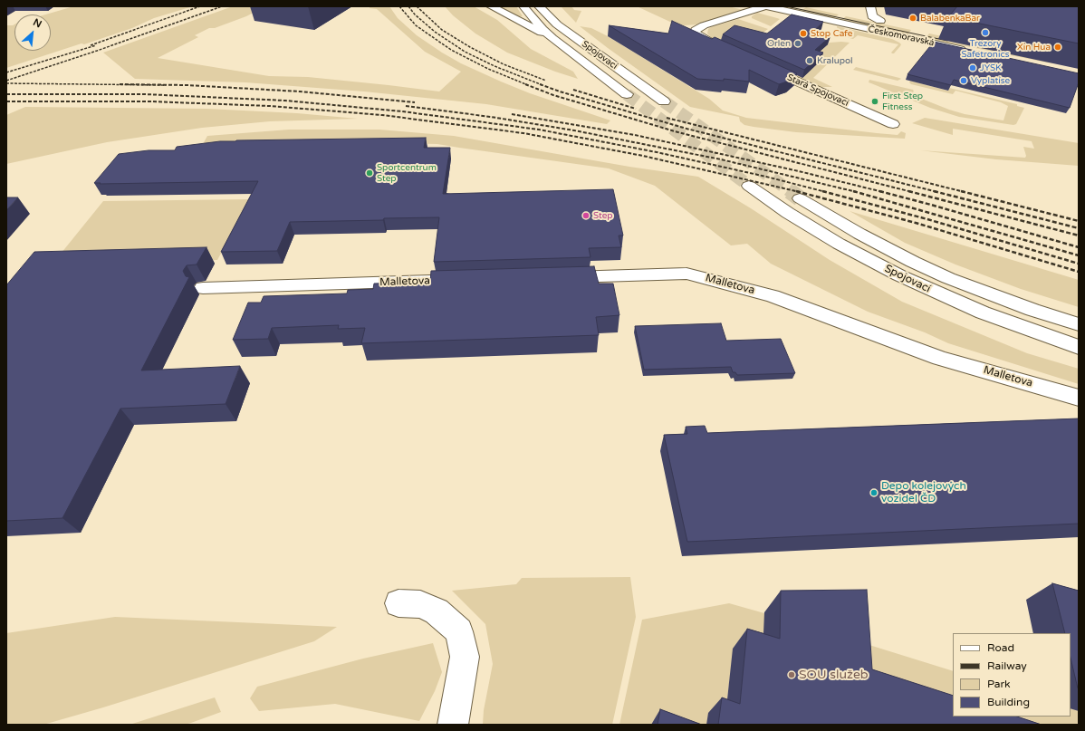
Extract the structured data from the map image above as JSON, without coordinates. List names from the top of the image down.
{
  "streets": {
    "main road": [
      "Českomoravská",
      "Spojovací",
      "Stará Spojovací",
      "Malletova"
    ]
  },
  "places": [
    "BalabenkaBar",
    "Trezory Safetronics",
    "Stop Cafe",
    "Orlen",
    "Xin Hua",
    "Kralupol",
    "JYSK",
    "Vyplatíse",
    "First Step Fitness",
    "Sportcentrum Step",
    "Step",
    "Depo kolejových vozidel ČD",
    "SOU služeb"
  ],
  "legend": [
    "Road",
    "Railway",
    "Park",
    "Building"
  ],
  "north": "top right"
}
